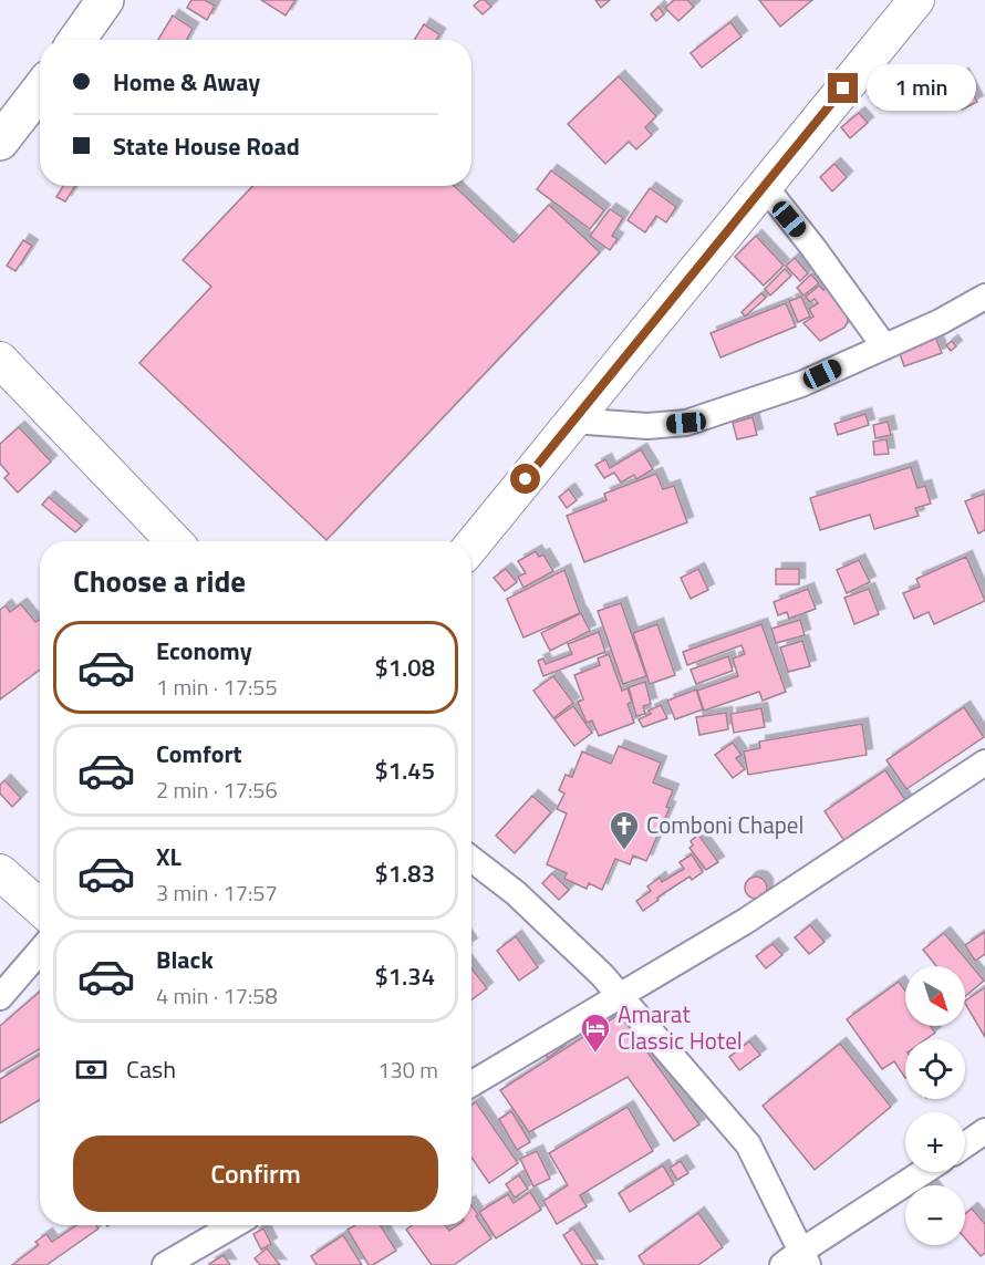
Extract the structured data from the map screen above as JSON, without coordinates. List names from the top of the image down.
{
  "places": {
    "church": ["Comboni Chapel"],
    "hotel": ["Amarat Classic Hotel"]
  },
  "north": "bottom right",
  "page": {
    "banner": ["Home & Away", "State House Road"],
    "bubble": "1 min",
    "heading": "Choose a ride",
    "list": [
      {
        "name": "Economy",
        "note": "1 min · 17:55",
        "value": "$1.08"
      },
      {
        "name": "Comfort",
        "note": "2 min · 17:56",
        "value": "$1.45"
      },
      {
        "name": "XL",
        "note": "3 min · 17:57",
        "value": "$1.83"
      },
      {
        "name": "Black",
        "note": "4 min · 17:58",
        "value": "$1.34"
      }
    ],
    "map_buttons": ["+", "−"],
    "pay": ["Cash", "130 m"],
    "buttons": "Confirm"
  }
}
